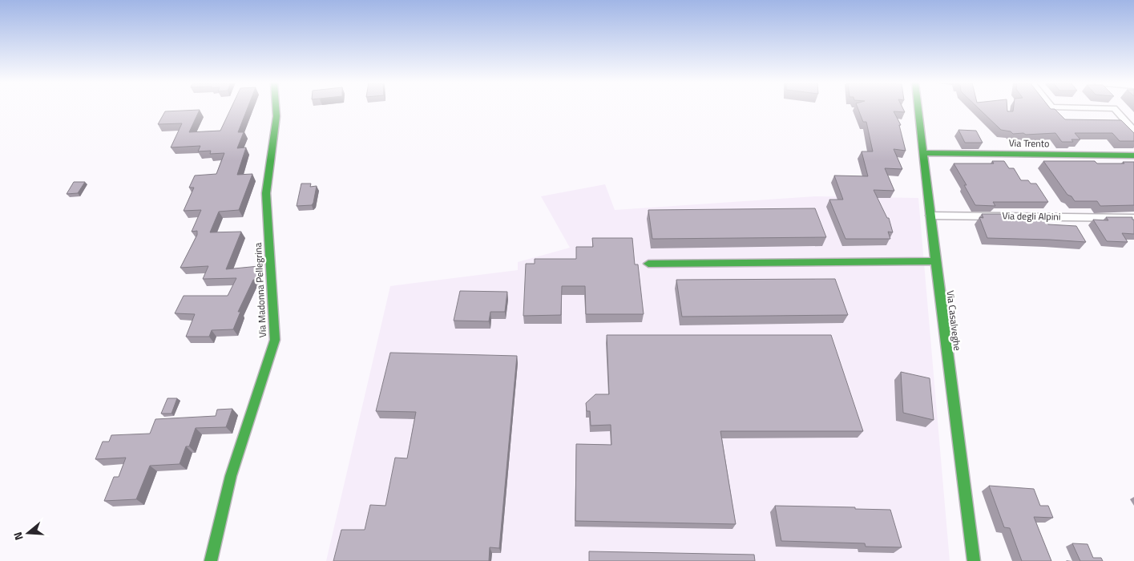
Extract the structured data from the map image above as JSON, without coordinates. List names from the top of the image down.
{
  "streets": {
    "street": [
      "Via Trento",
      "Via degli Alpini",
      "Via Madonna Pellegrina",
      "Via Casalveghe"
    ]
  },
  "crossings": [
    ["Via Trento", "Via Casalveghe"],
    ["Via degli Alpini", "Via Casalveghe"]
  ],
  "north": "left"
}
